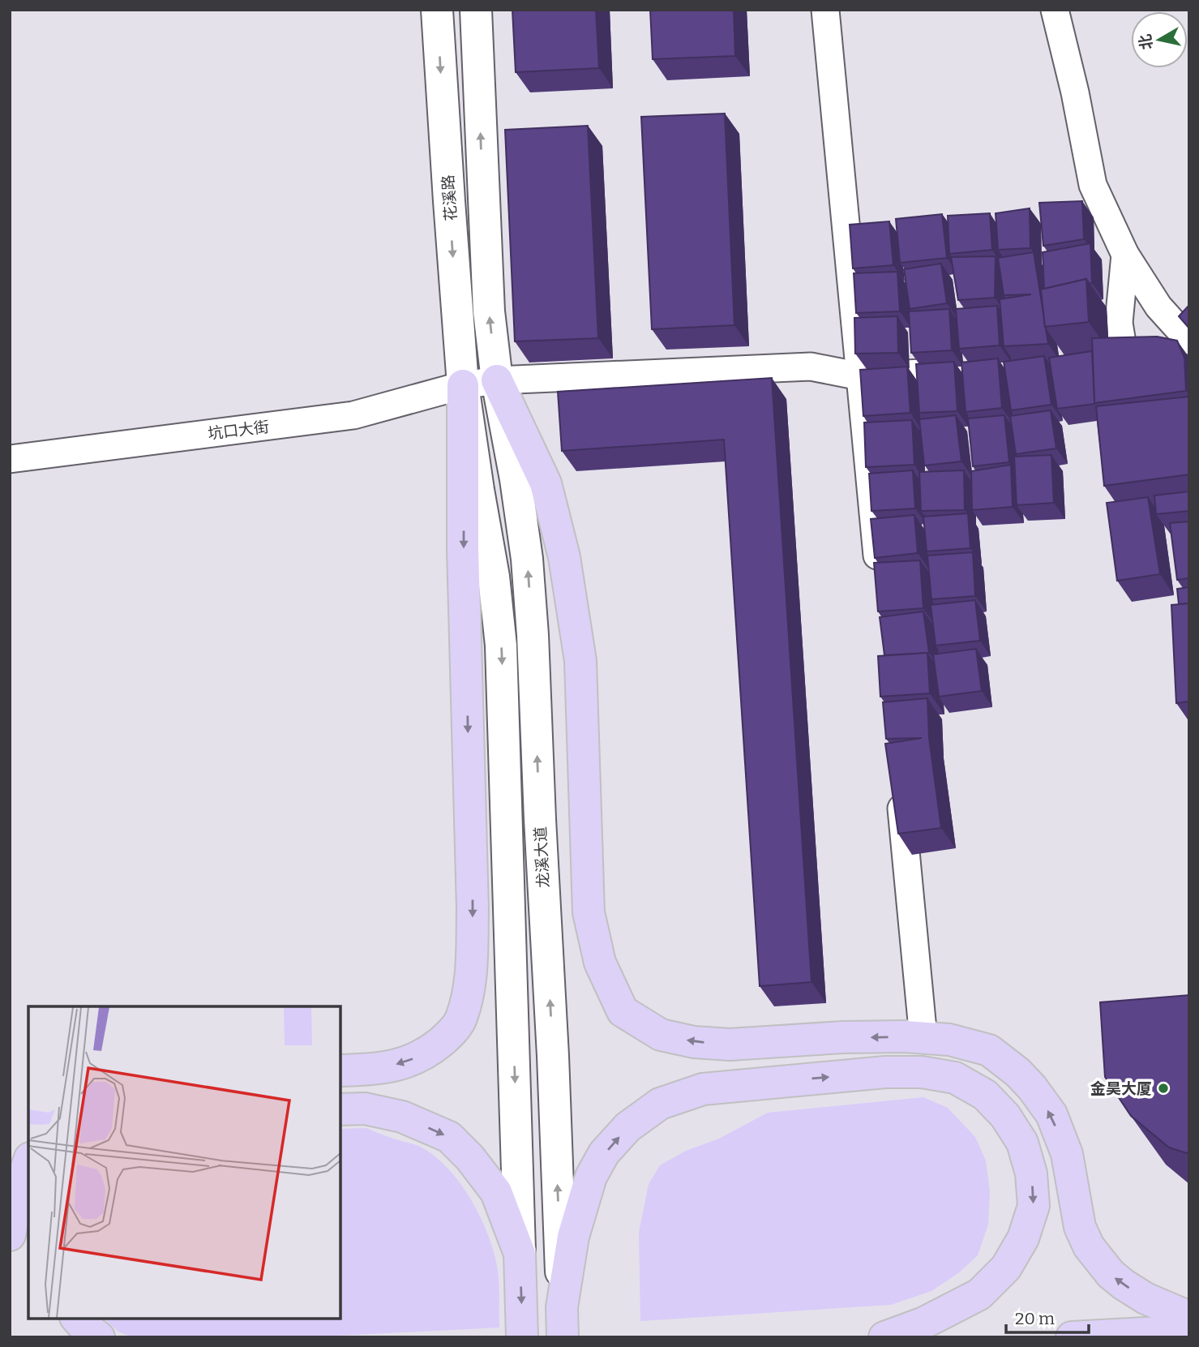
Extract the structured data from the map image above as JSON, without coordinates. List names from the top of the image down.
{
  "streets": {
    "street": ["花溪路", "坑口大街", "龙溪大道"]
  },
  "crossings": [
    ["花溪路", "坑口大街"],
    ["坑口大街", "龙溪大道"]
  ],
  "places": ["金昊大厦"],
  "scale_bar": "20 m",
  "north": "left"
}
